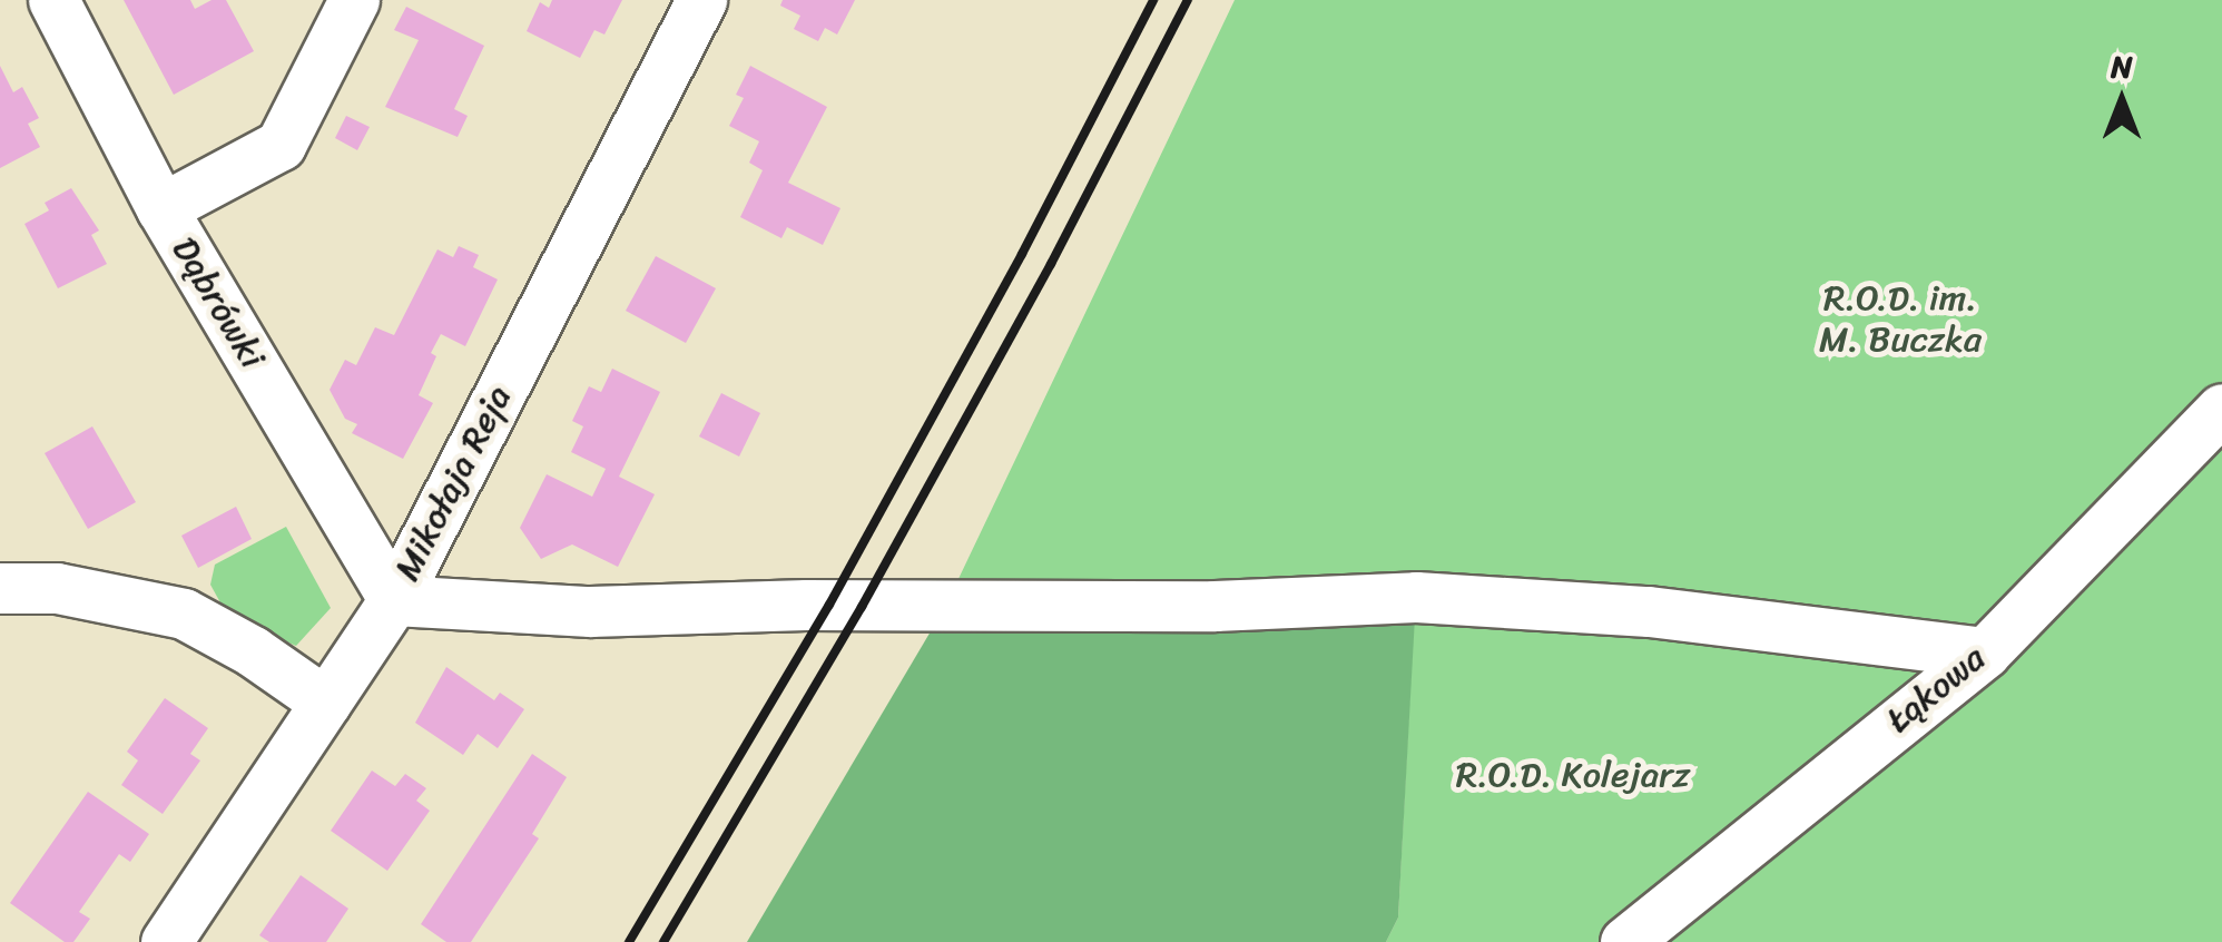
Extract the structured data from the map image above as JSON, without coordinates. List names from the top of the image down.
{
  "streets": {
    "street": ["Dąbrówki", "Mikołaja Reja", "Łąkowa"]
  },
  "crossings": [
    ["Dąbrówki", "Mikołaja Reja"]
  ],
  "parks": ["R.O.D. im. M. Buczka", "R.O.D. Kolejarz"],
  "north": "top"
}
